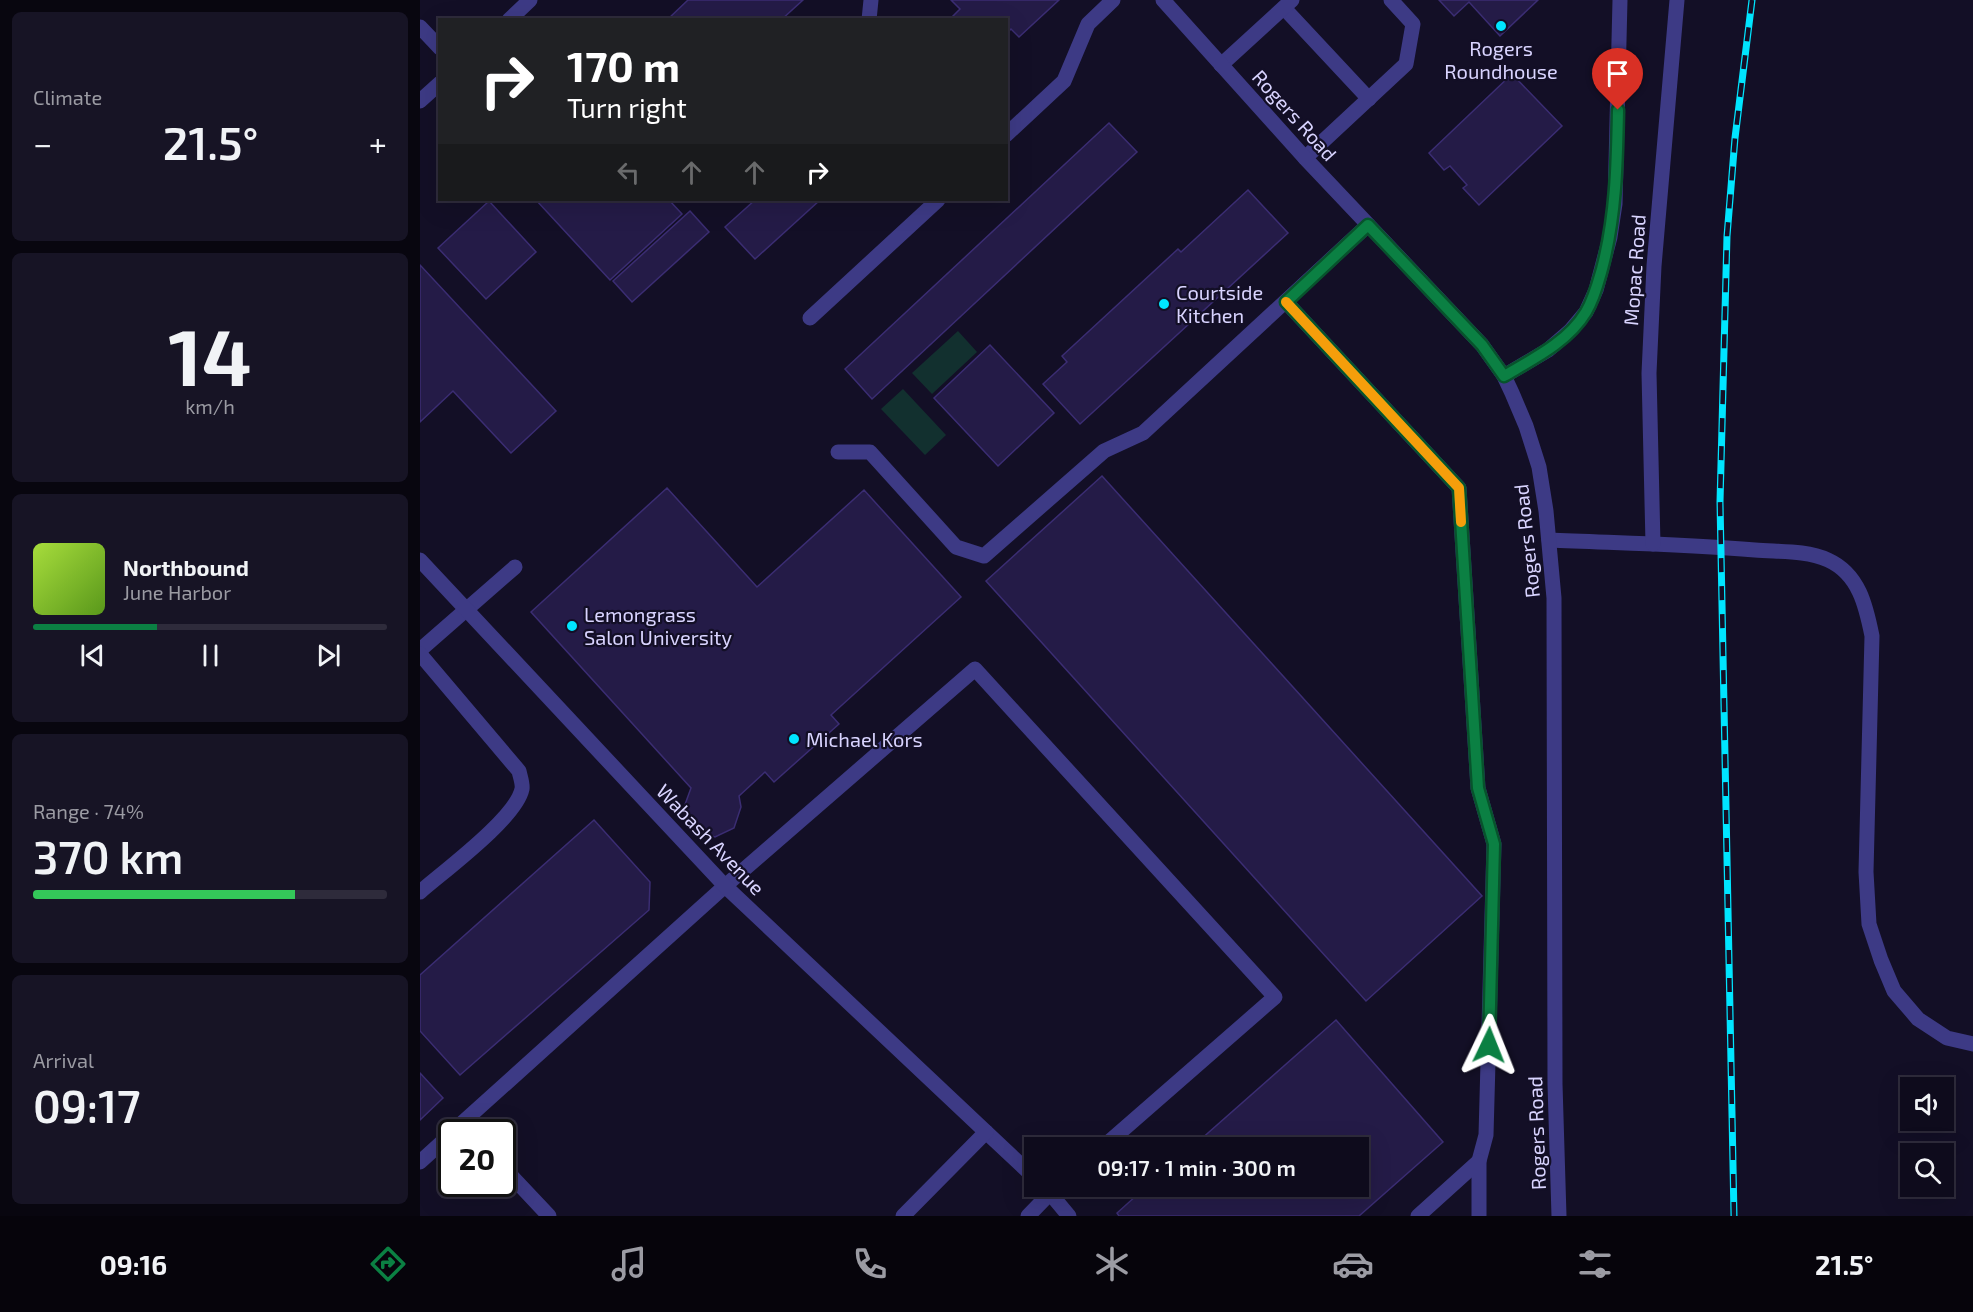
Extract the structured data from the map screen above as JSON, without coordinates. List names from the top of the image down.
{
  "streets": {
    "street": ["Rogers Road", "Mopac Road", "Wabash Avenue"]
  },
  "crossings": [
    ["Rogers Road", "Mopac Road"]
  ],
  "places": [
    "Rogers Roundhouse",
    "Courtside Kitchen",
    "Lemongrass Salon University",
    "Michael Kors"
  ],
  "page": {
    "tile": [
      "Climate",
      ["14", "km/h"],
      ["Range · 74%", "370 km"],
      ["Arrival", "09:17"]
    ],
    "turn": ["170 m", "Turn right"],
    "heat": ["−", "21.5°", "+"],
    "song": ["Northbound", "June Harbor"],
    "limit": "20",
    "trip": "09:17 · 1 min · 300 m",
    "tabs": ["09:16", "21.5°"]
  }
}
